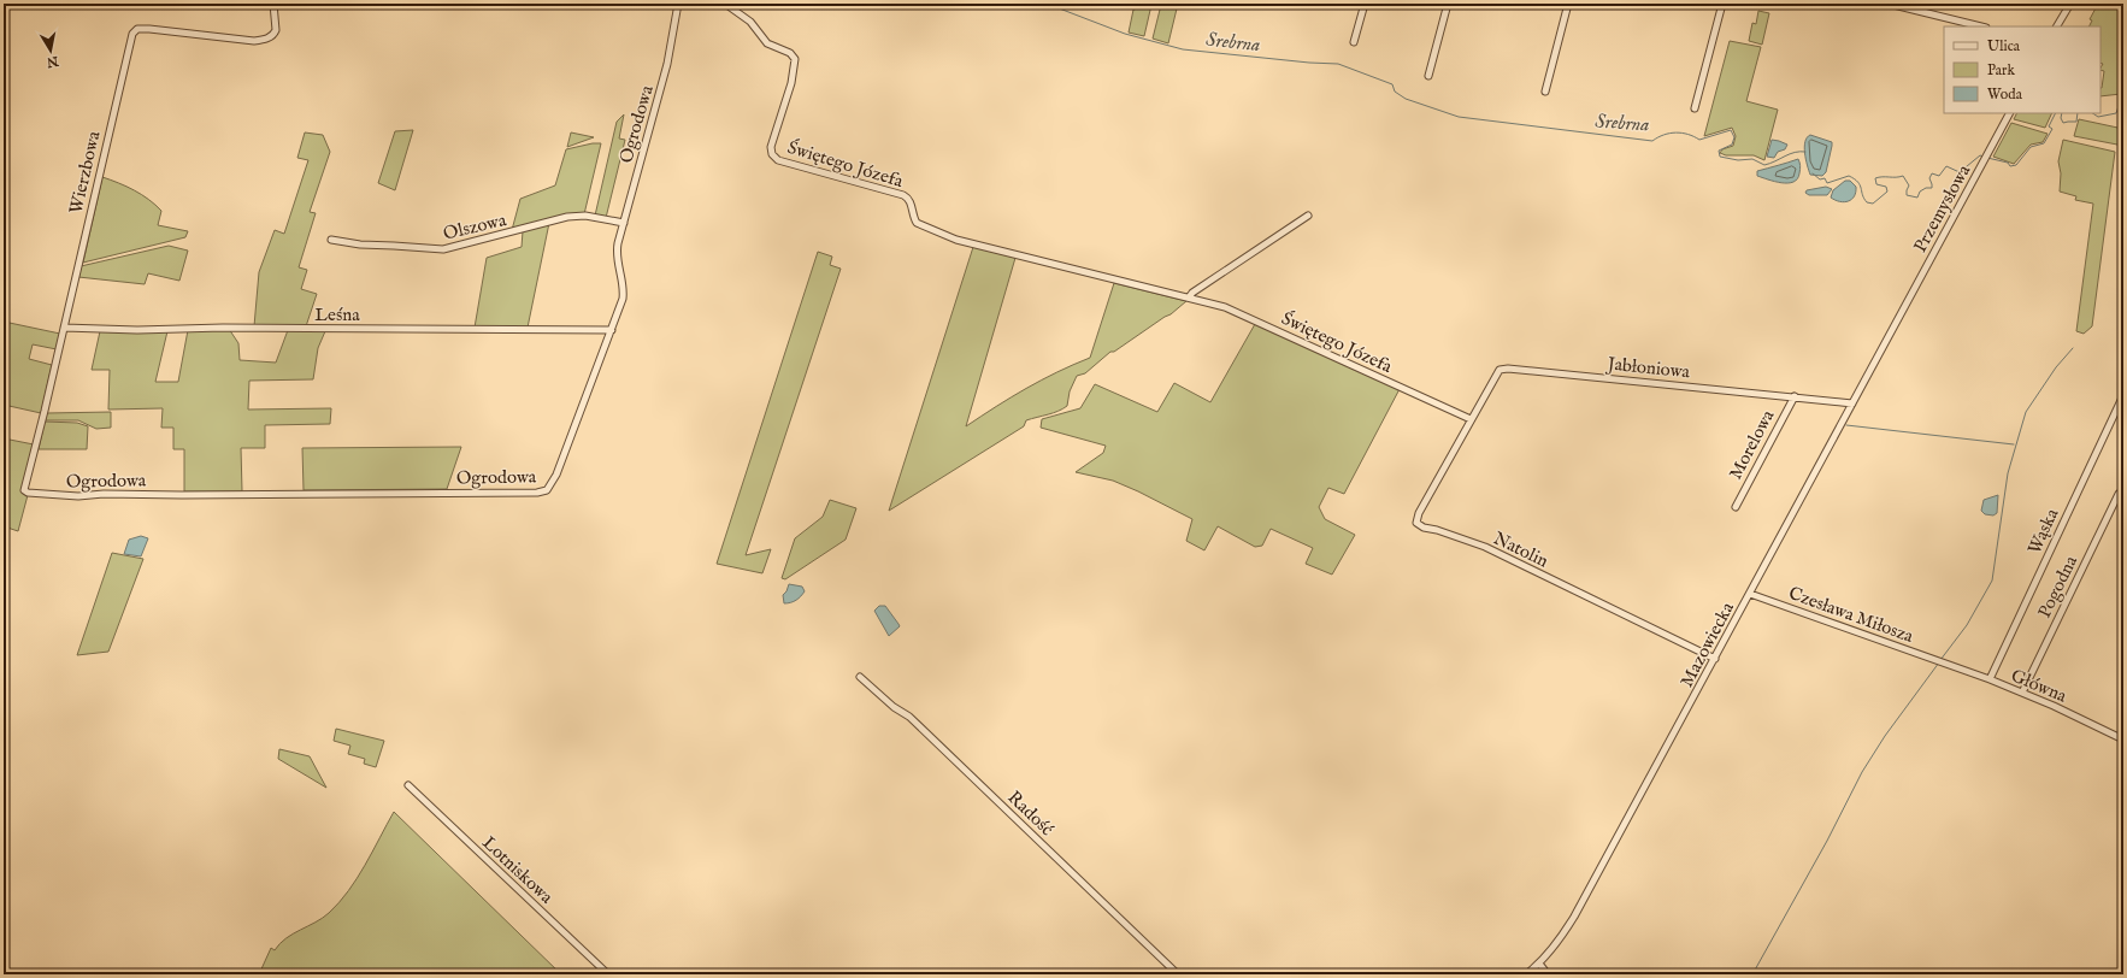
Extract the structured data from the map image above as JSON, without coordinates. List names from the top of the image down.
{
  "streets": {
    "street": [
      "Ogrodowa",
      "Świętego Józefa",
      "Wierzbowa",
      "Przemysłowa",
      "Olszowa",
      "Leśna",
      "Jabłoniowa",
      "Morelowa",
      "Wąska",
      "Natolin",
      "Pogodna",
      "Czesława Miłosza",
      "Mazowiecka",
      "Główna",
      "Radość",
      "Lotniskowa"
    ]
  },
  "crossings": [
    ["Ogrodowa", "Wierzbowa"],
    ["Ogrodowa", "Olszowa"],
    ["Ogrodowa", "Leśna"],
    ["Świętego Józefa", "Jabłoniowa"],
    ["Świętego Józefa", "Natolin"],
    ["Wierzbowa", "Leśna"],
    ["Przemysłowa", "Mazowiecka"],
    ["Jabłoniowa", "Morelowa"],
    ["Jabłoniowa", "Natolin"],
    ["Jabłoniowa", "Mazowiecka"],
    ["Wąska", "Główna"],
    ["Natolin", "Mazowiecka"],
    ["Pogodna", "Główna"],
    ["Czesława Miłosza", "Mazowiecka"],
    ["Czesława Miłosza", "Główna"]
  ],
  "water": ["Srebrna"],
  "legend": ["Ulica", "Park", "Woda"],
  "north": "bottom"
}
